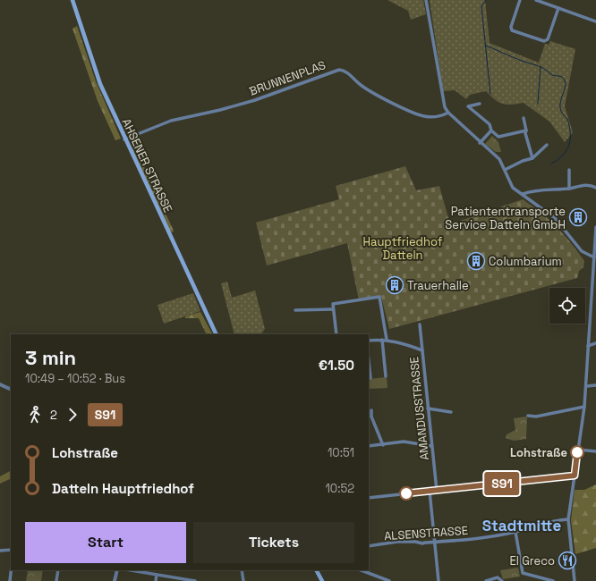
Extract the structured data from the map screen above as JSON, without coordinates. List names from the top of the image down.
{
  "streets": {
    "main road": ["AHSENER STRASSE"],
    "street": ["BRUNNENPLAS", "AMANDUSSTRASSE", "ALSENSTRASSE"]
  },
  "crossings": [
    ["BRUNNENPLAS", "AHSENER STRASSE"]
  ],
  "districts": ["Stadtmitte"],
  "parks": ["Hauptfriedhof Datteln"],
  "places": {
    "building": ["Patiententransporte Service Datteln GmbH", "Columbarium", "Trauerhalle"],
    "other": ["Lohstraße"],
    "restaurant": ["El Greco"]
  },
  "lines": ["bus line S91"],
  "page": {
    "on_map": "S91",
    "heading": ["3 min", "10:49 – 10:52 · Bus", "€1.50"],
    "legs": ["2", "S91"],
    "list": [
      {
        "name": "Lohstraße",
        "value": "10:51"
      },
      {
        "name": "Datteln Hauptfriedhof",
        "value": "10:52"
      }
    ],
    "buttons": ["Start", "Tickets"]
  }
}
